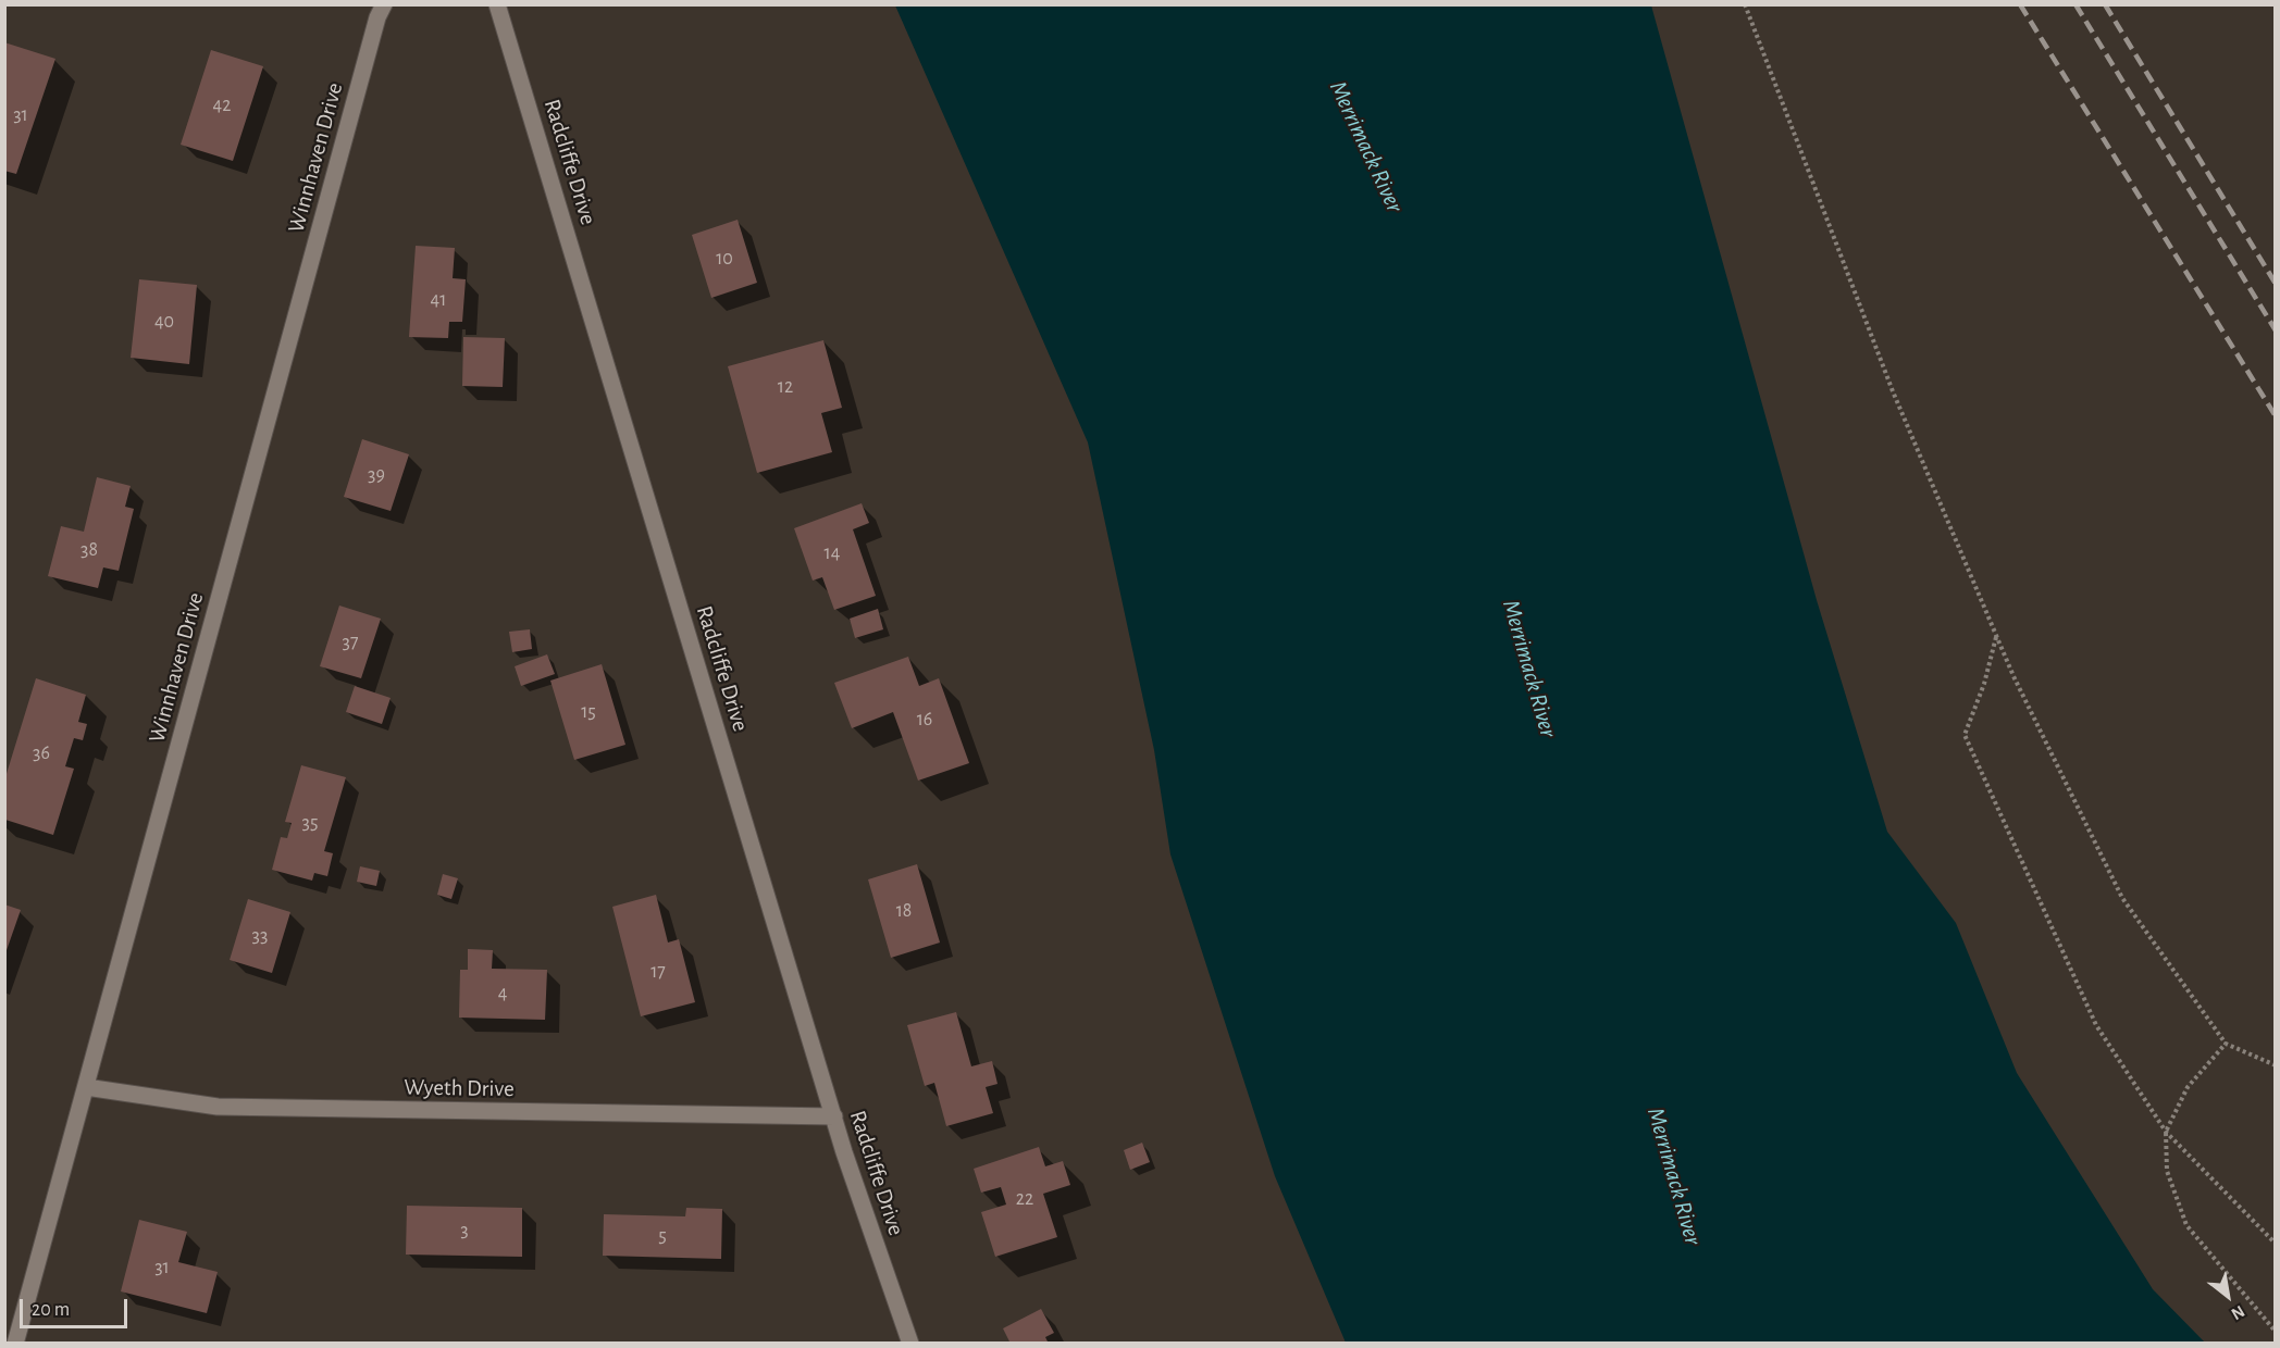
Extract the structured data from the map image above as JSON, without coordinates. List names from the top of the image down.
{
  "streets": {
    "street": ["Winnhaven Drive", "Radcliffe Drive", "Wyeth Drive"]
  },
  "crossings": [
    ["Winnhaven Drive", "Wyeth Drive"],
    ["Radcliffe Drive", "Wyeth Drive"]
  ],
  "water": ["Merrimack River"],
  "house_numbers": [
    "42",
    "31",
    "10",
    "41",
    "40",
    "12",
    "39",
    "38",
    "14",
    "37",
    "15",
    "16",
    "36",
    "35",
    "18",
    "33",
    "17",
    "4",
    "22",
    "3",
    "5",
    "31"
  ],
  "scale_bar": "20 m",
  "north": "bottom right"
}
